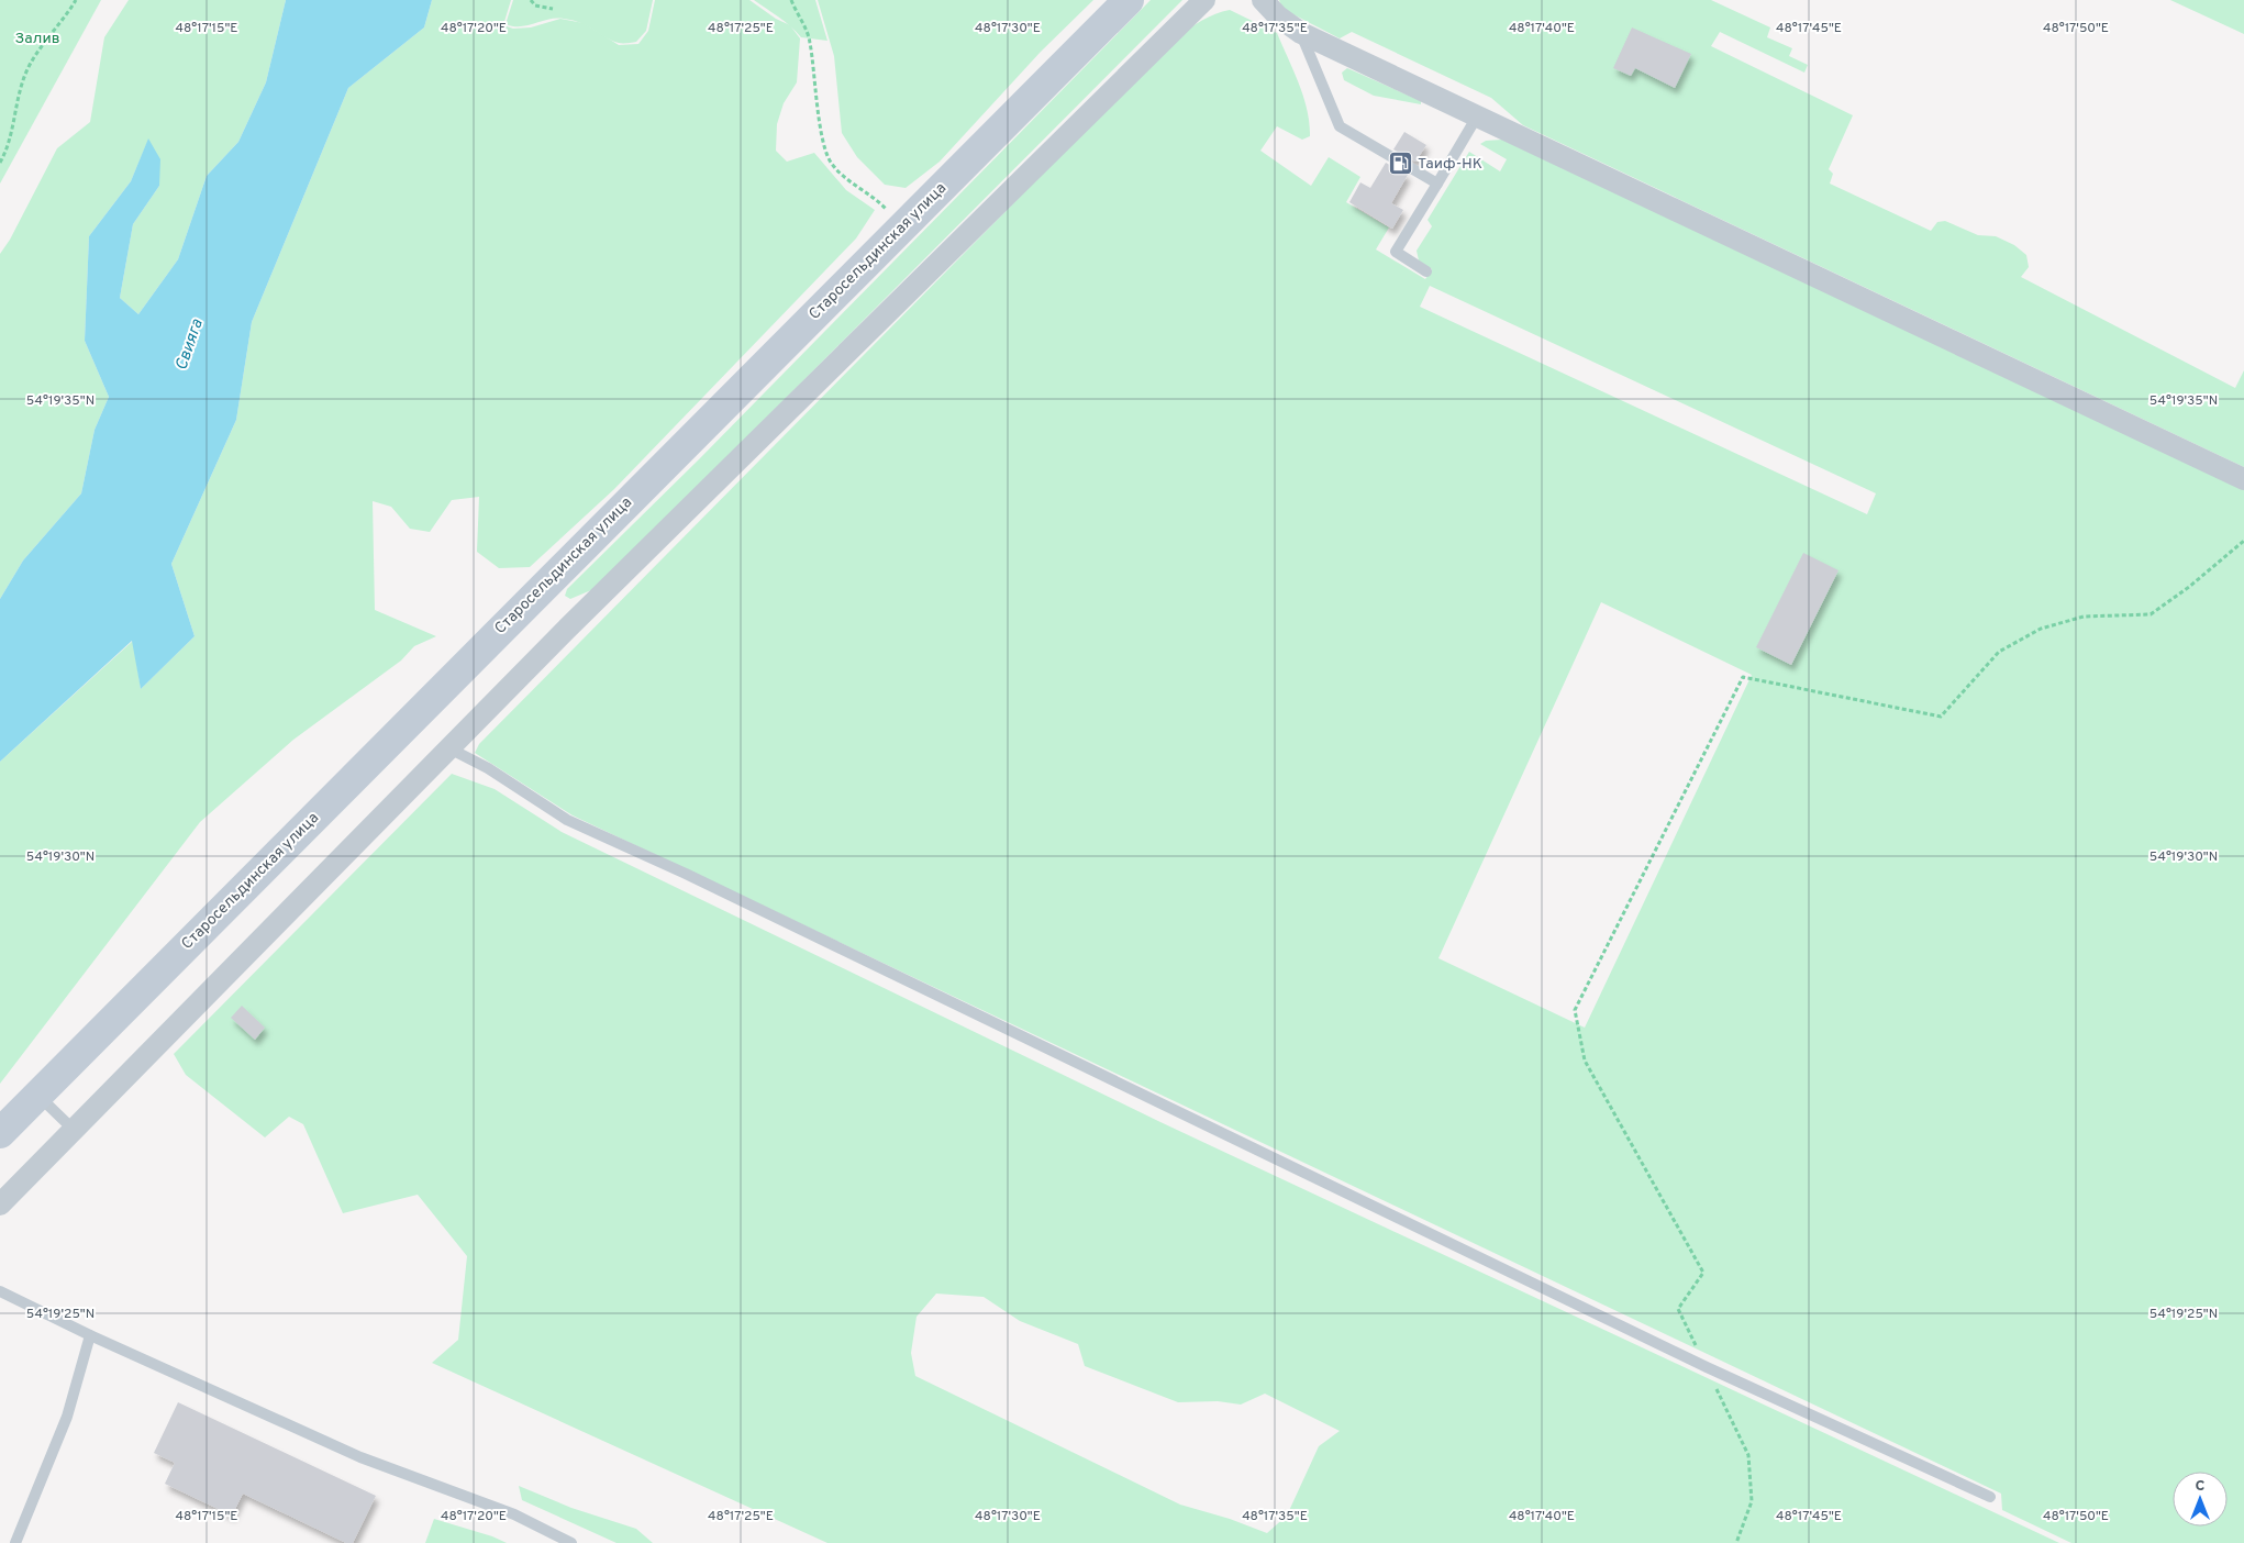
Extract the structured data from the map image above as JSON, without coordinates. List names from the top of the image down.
{
  "streets": {
    "main road": ["Старосельдинская улица"]
  },
  "water": ["Свияга"],
  "parks": ["Залив"],
  "places": {
    "fuel station": ["Таиф-НК"]
  },
  "north": "top",
  "coordinates": [
    "48°17'15\"E",
    "48°17'20\"E",
    "48°17'25\"E",
    "48°17'30\"E",
    "48°17'35\"E",
    "48°17'40\"E",
    "48°17'45\"E",
    "48°17'50\"E",
    "54°19'35\"N",
    "54°19'30\"N",
    "54°19'25\"N"
  ]
}
